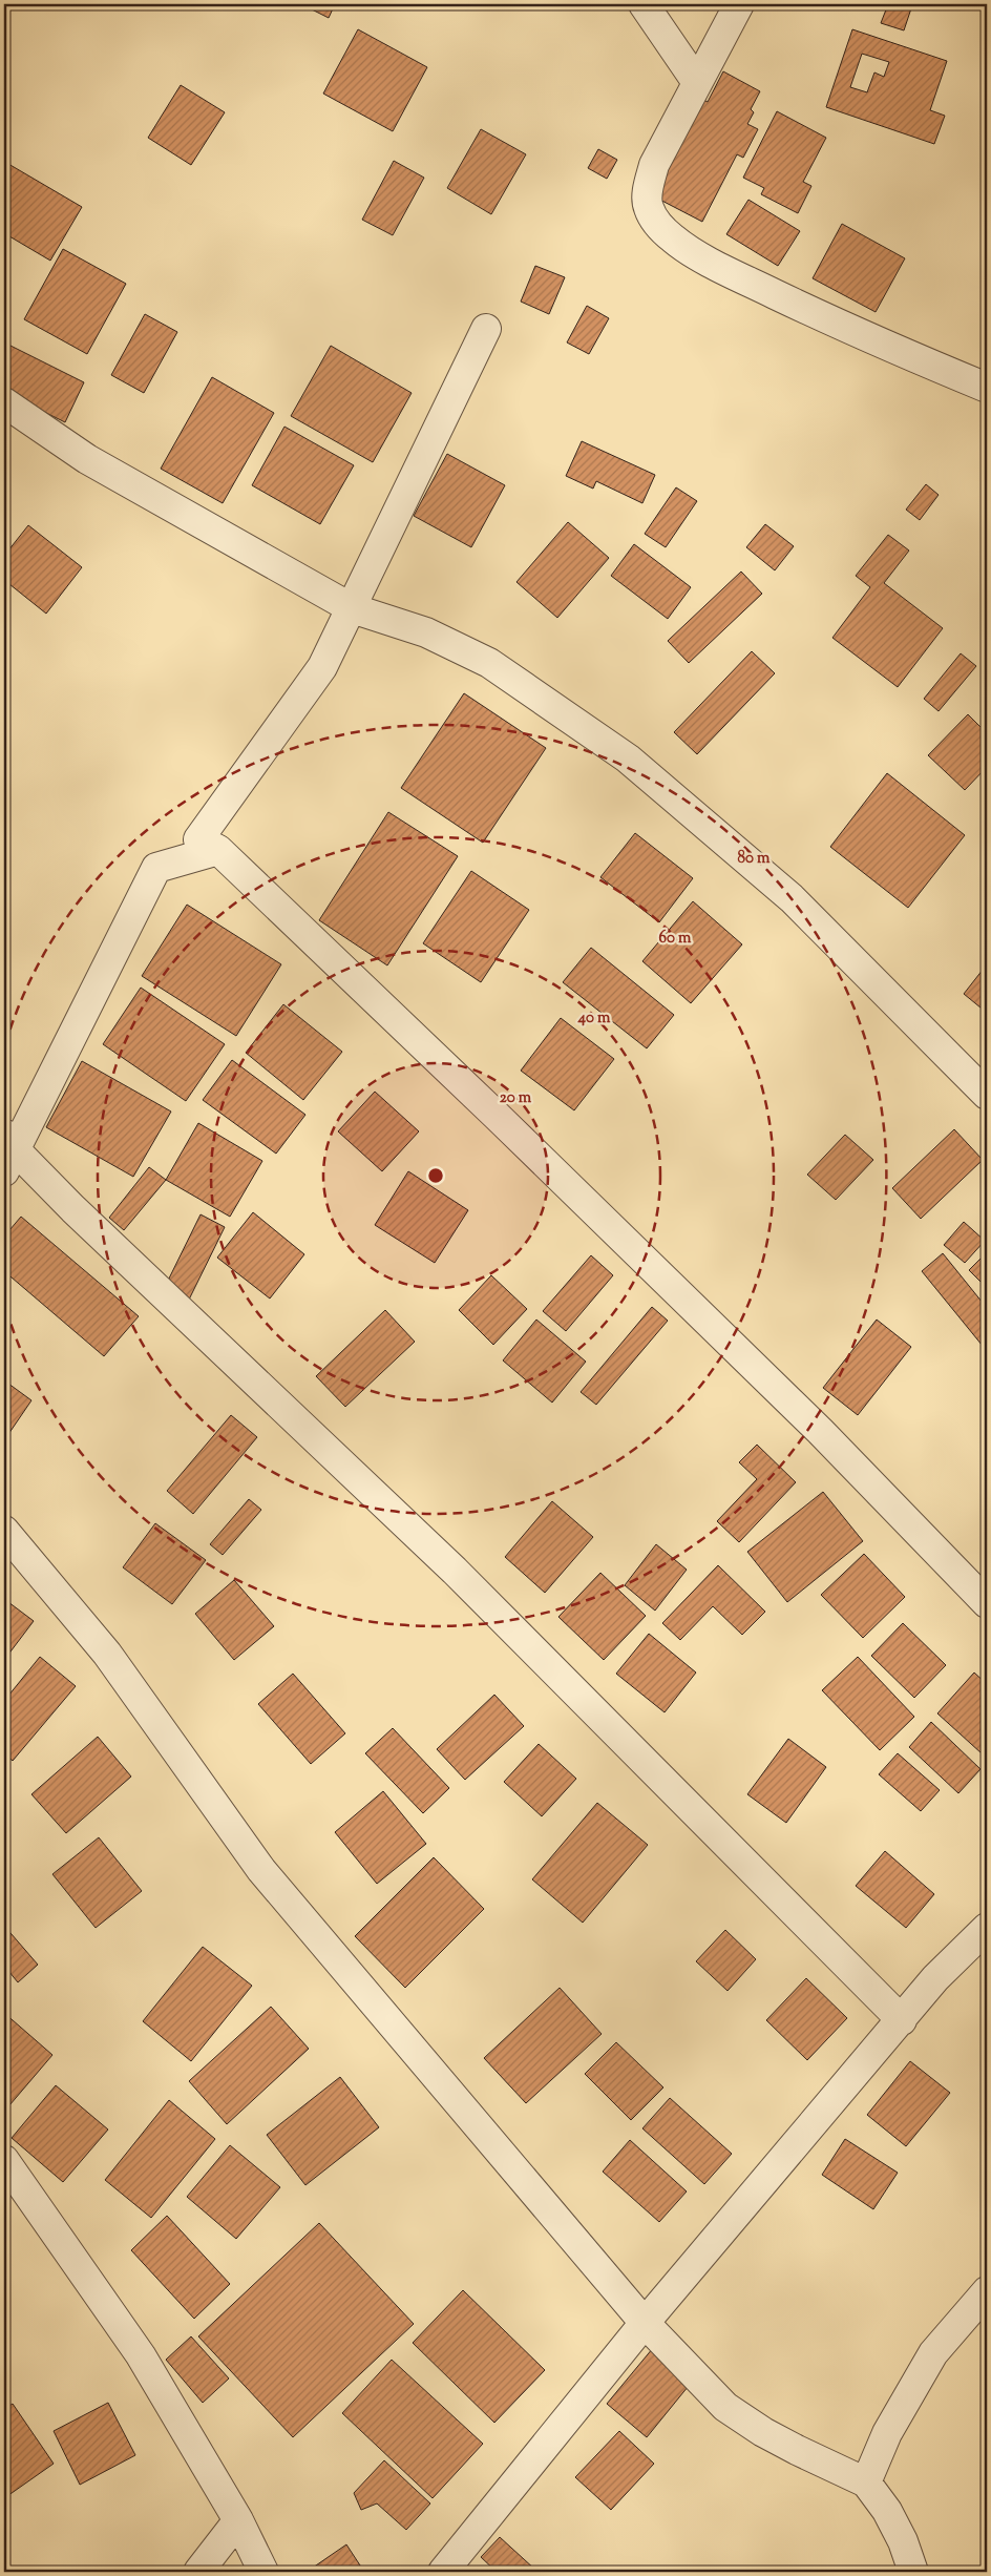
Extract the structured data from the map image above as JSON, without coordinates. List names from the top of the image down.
{
  "rings": [
    "80 m",
    "60 m",
    "40 m",
    "20 m"
  ]
}
